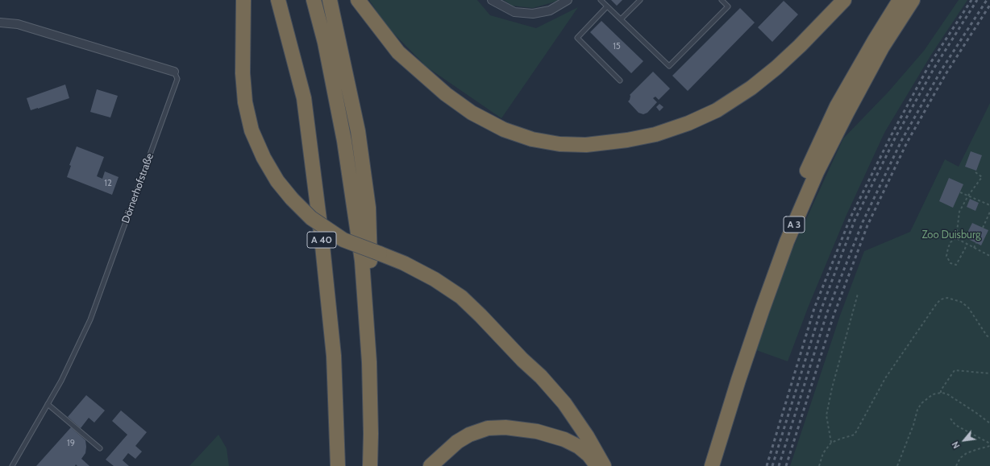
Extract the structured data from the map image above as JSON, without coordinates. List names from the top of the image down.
{
  "streets": {
    "highway": ["A 3", "A 40"],
    "street": ["Dörnerhofstraße"]
  },
  "parks": ["Zoo Duisburg"],
  "house_numbers": ["15", "12", "19"],
  "north": "bottom left"
}
